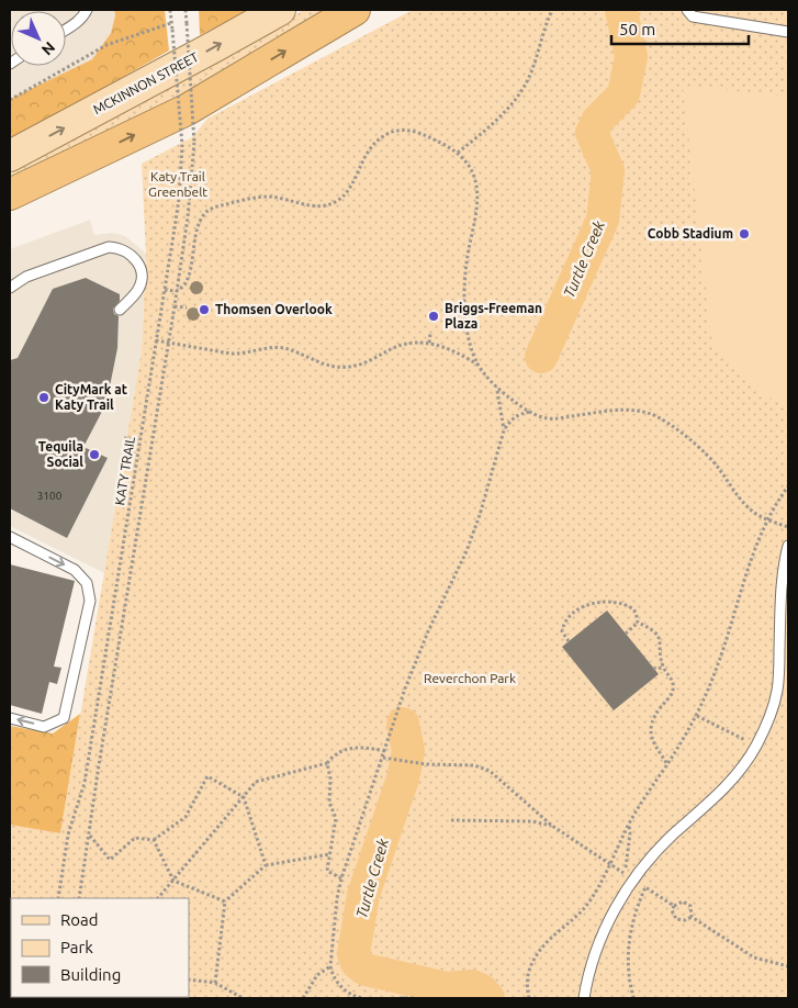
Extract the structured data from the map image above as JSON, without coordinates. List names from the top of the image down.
{
  "streets": {
    "main road": ["MCKINNON STREET"],
    "path": ["KATY TRAIL"]
  },
  "one_way": ["MCKINNON STREET"],
  "water": ["Turtle Creek"],
  "parks": ["Katy Trail Greenbelt", "Reverchon Park"],
  "places": [
    "Cobb Stadium",
    "Thomsen Overlook",
    "Briggs-Freeman Plaza",
    "CityMark at Katy Trail",
    "Tequila Social"
  ],
  "house_numbers": ["3100"],
  "legend": ["Road", "Park", "Building"],
  "scale_bar": "50 m",
  "north": "bottom right"
}
